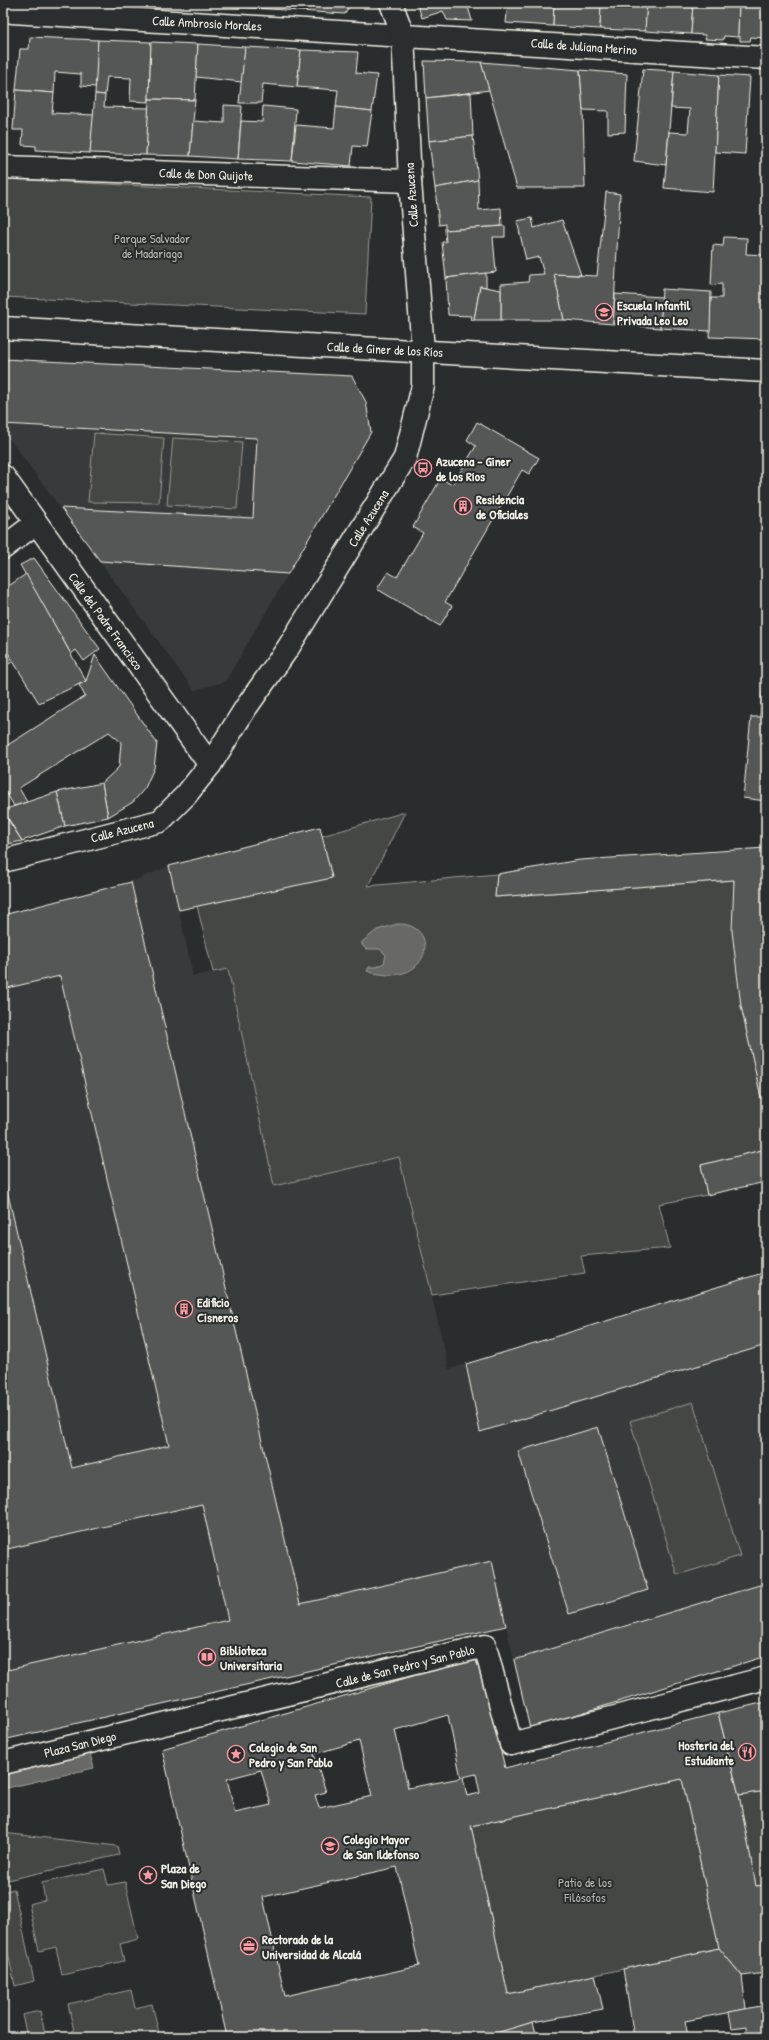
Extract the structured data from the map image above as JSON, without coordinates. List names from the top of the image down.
{
  "streets": {
    "street": [
      "Calle Ambrosio Morales",
      "Calle de Juliana Merino",
      "Calle de Don Quijote",
      "Calle Azucena",
      "Calle de Giner de los Ríos",
      "Calle del Padre Francisco",
      "Calle de San Pedro y San Pablo",
      "Plaza San Diego"
    ]
  },
  "crossings": [
    ["Calle Ambrosio Morales", "Calle de Juliana Merino"],
    ["Calle Ambrosio Morales", "Calle Azucena"],
    ["Calle de Juliana Merino", "Calle Azucena"],
    ["Calle de Don Quijote", "Calle Azucena"],
    ["Calle Azucena", "Calle de Giner de los Ríos"],
    ["Calle Azucena", "Calle del Padre Francisco"],
    ["Calle de San Pedro y San Pablo", "Plaza San Diego"]
  ],
  "parks": ["Parque Salvador de Madariaga", "Patio de los Filósofos"],
  "places": {
    "school or university": ["Escuela Infantil Privada Leo Leo", "Colegio Mayor de San Ildefonso"],
    "bus stop": ["Azucena - Giner de los Ríos"],
    "building": ["Residencia de Oficiales", "Edificio Cisneros"],
    "library": ["Biblioteca Universitaria"],
    "restaurant": ["Hostería del Estudiante"],
    "place": ["Colegio de San Pedro y San Pablo", "Plaza de San Diego"],
    "office": ["Rectorado de la Universidad de Alcalá"]
  }
}
